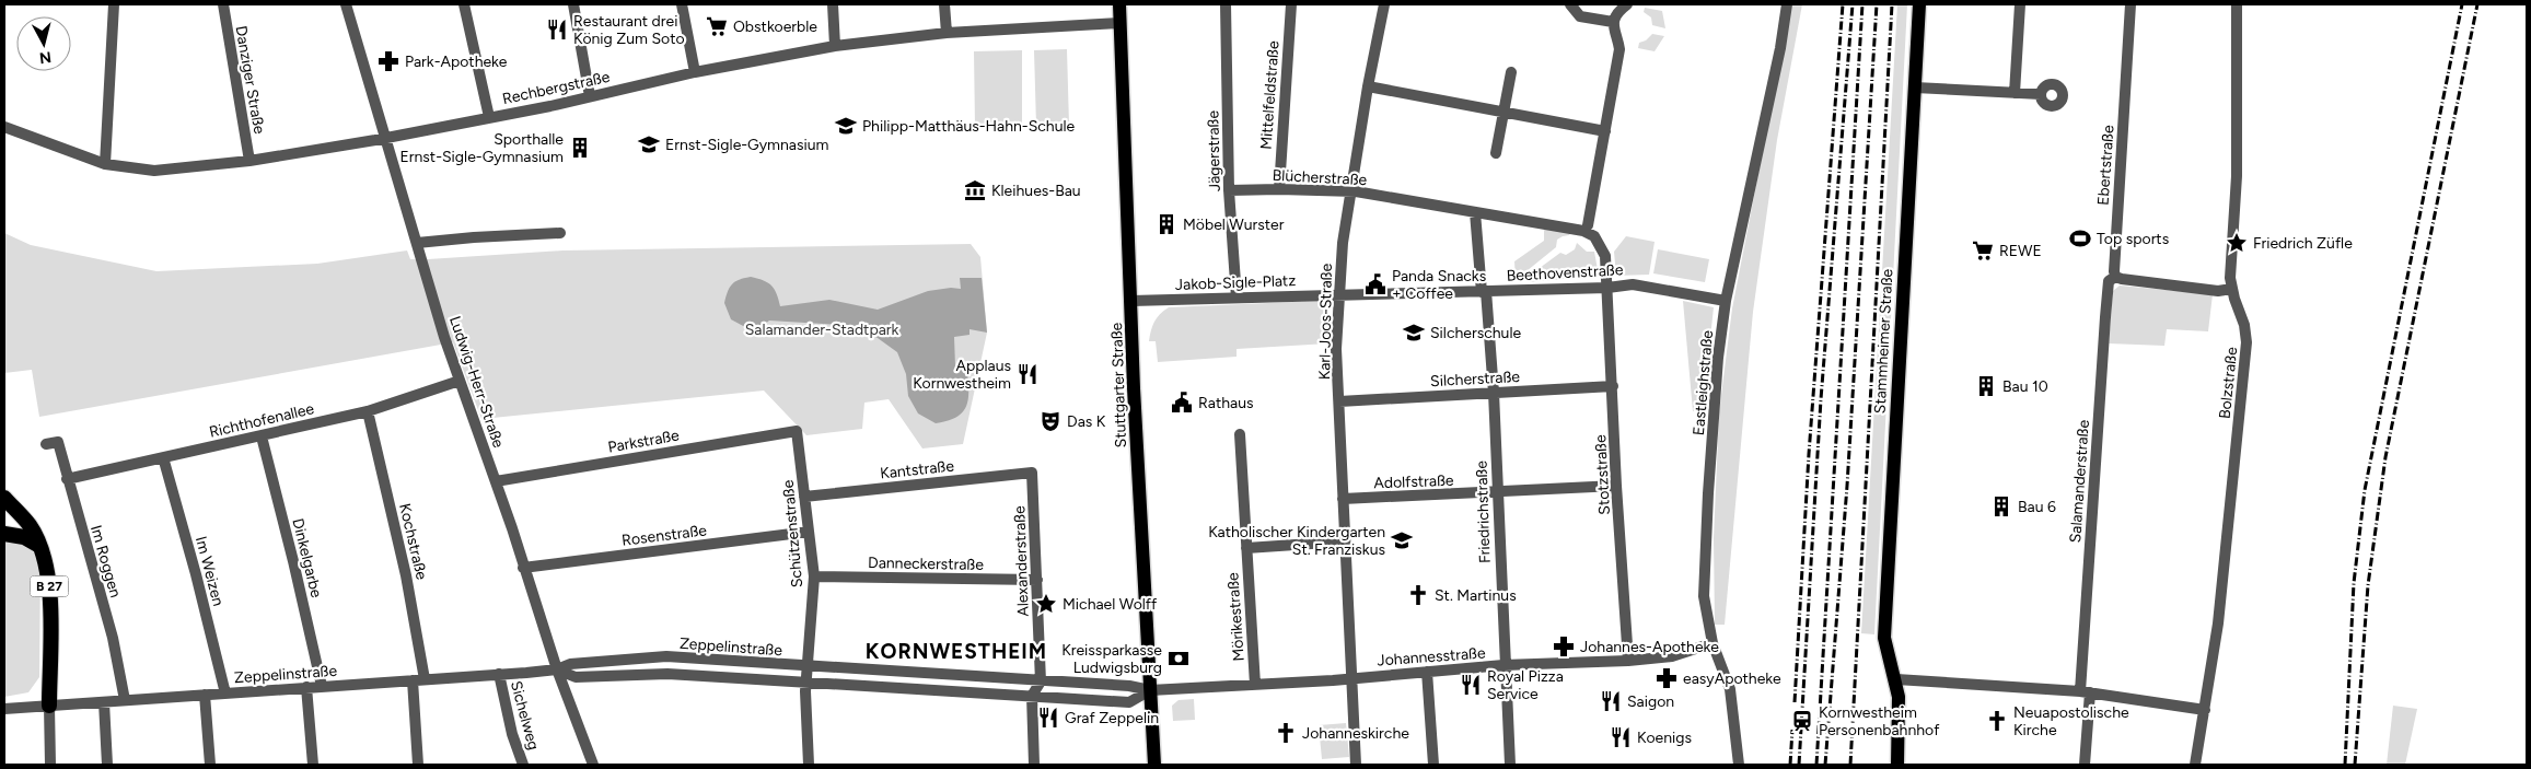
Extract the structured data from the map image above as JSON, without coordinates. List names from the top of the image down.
{
  "streets": {
    "highway": ["B 27"],
    "main road": ["Stammheimer Straße", "Stuttgarter Straße"],
    "street": [
      "Danziger Straße",
      "Rechbergstraße",
      "Mittelfeldstraße",
      "Jägerstraße",
      "Ebertstraße",
      "Blücherstraße",
      "Beethovenstraße",
      "Jakob-Sigle-Platz",
      "Karl-Joos-Straße",
      "Silcherstraße",
      "Ludwig-Herr-Straße",
      "Eastleighstraße",
      "Bolzstraße",
      "Richthofenallee",
      "Parkstraße",
      "Kantstraße",
      "Stotzstraße",
      "Adolfstraße",
      "Salamanderstraße",
      "Friedrichstraße",
      "Schützenstraße",
      "Rosenstraße",
      "Kochstraße",
      "Dinkelgarbe",
      "Im Roggen",
      "Alexanderstraße",
      "Danneckerstraße",
      "Im Weizen",
      "Mörikestraße",
      "Zeppelinstraße",
      "Johannesstraße",
      "Sichelweg"
    ]
  },
  "crossings": [
    ["Danziger Straße", "Rechbergstraße"],
    ["Rechbergstraße", "Ludwig-Herr-Straße"],
    ["Rechbergstraße", "Stuttgarter Straße"],
    ["Mittelfeldstraße", "Blücherstraße"],
    ["Jägerstraße", "Blücherstraße"],
    ["Jägerstraße", "Jakob-Sigle-Platz"],
    ["Ebertstraße", "Salamanderstraße"],
    ["Blücherstraße", "Beethovenstraße"],
    ["Blücherstraße", "Karl-Joos-Straße"],
    ["Blücherstraße", "Stotzstraße"],
    ["Blücherstraße", "Friedrichstraße"],
    ["Beethovenstraße", "Jakob-Sigle-Platz"],
    ["Beethovenstraße", "Karl-Joos-Straße"],
    ["Beethovenstraße", "Eastleighstraße"],
    ["Beethovenstraße", "Stotzstraße"],
    ["Beethovenstraße", "Friedrichstraße"],
    ["Jakob-Sigle-Platz", "Karl-Joos-Straße"],
    ["Jakob-Sigle-Platz", "Stuttgarter Straße"],
    ["Karl-Joos-Straße", "Silcherstraße"],
    ["Karl-Joos-Straße", "Adolfstraße"],
    ["Karl-Joos-Straße", "Johannesstraße"],
    ["Silcherstraße", "Stotzstraße"],
    ["Silcherstraße", "Friedrichstraße"],
    ["Ludwig-Herr-Straße", "Richthofenallee"],
    ["Ludwig-Herr-Straße", "Parkstraße"],
    ["Ludwig-Herr-Straße", "Rosenstraße"],
    ["Ludwig-Herr-Straße", "Zeppelinstraße"],
    ["Eastleighstraße", "Johannesstraße"],
    ["Stuttgarter Straße", "Zeppelinstraße"],
    ["Stuttgarter Straße", "Johannesstraße"],
    ["Richthofenallee", "Kochstraße"],
    ["Richthofenallee", "Dinkelgarbe"],
    ["Richthofenallee", "Im Roggen"],
    ["Richthofenallee", "Im Weizen"],
    ["Parkstraße", "Schützenstraße"],
    ["Kantstraße", "Schützenstraße"],
    ["Kantstraße", "Alexanderstraße"],
    ["Stotzstraße", "Adolfstraße"],
    ["Stotzstraße", "Johannesstraße"],
    ["Adolfstraße", "Friedrichstraße"],
    ["Friedrichstraße", "Johannesstraße"],
    ["Schützenstraße", "Rosenstraße"],
    ["Schützenstraße", "Danneckerstraße"],
    ["Schützenstraße", "Zeppelinstraße"],
    ["Kochstraße", "Zeppelinstraße"],
    ["Dinkelgarbe", "Zeppelinstraße"],
    ["Im Roggen", "Zeppelinstraße"],
    ["Alexanderstraße", "Danneckerstraße"],
    ["Alexanderstraße", "Zeppelinstraße"],
    ["Im Weizen", "Zeppelinstraße"],
    ["B 27", "Zeppelinstraße"],
    ["Mörikestraße", "Johannesstraße"],
    ["Zeppelinstraße", "Johannesstraße"],
    ["Zeppelinstraße", "Sichelweg"]
  ],
  "districts": ["KORNWESTHEIM"],
  "parks": ["Salamander-Stadtpark"],
  "places": {
    "supermarket": ["Obstkoerble", "REWE"],
    "restaurant": [
      "Restaurant drei König Zum Soto",
      "Applaus Kornwestheim",
      "Royal Pizza Service",
      "Saigon",
      "Graf Zeppelin",
      "Koenigs"
    ],
    "pharmacy": ["Park-Apotheke", "Johannes-Apotheke", "easyApotheke"],
    "school or university": [
      "Philipp-Matthäus-Hahn-Schule",
      "Ernst-Sigle-Gymnasium",
      "Silcherschule",
      "Katholischer Kindergarten St. Franziskus"
    ],
    "building": [
      "Sporthalle Ernst-Sigle-Gymnasium",
      "Möbel Wurster",
      "Bau 10",
      "Bau 6"
    ],
    "museum": ["Kleihues-Bau"],
    "sports": ["Top sports"],
    "place": ["Friedrich Züfle", "Michael Wolff"],
    "public building": ["Panda Snacks + Coffee", "Rathaus"],
    "theatre": ["Das K"],
    "church": ["St. Martinus", "Neuapostolische Kirche", "Johanneskirche"],
    "bank": ["Kreissparkasse Ludwigsburg"],
    "station": ["Kornwestheim Personenbahnhof"]
  },
  "north": "bottom"
}
